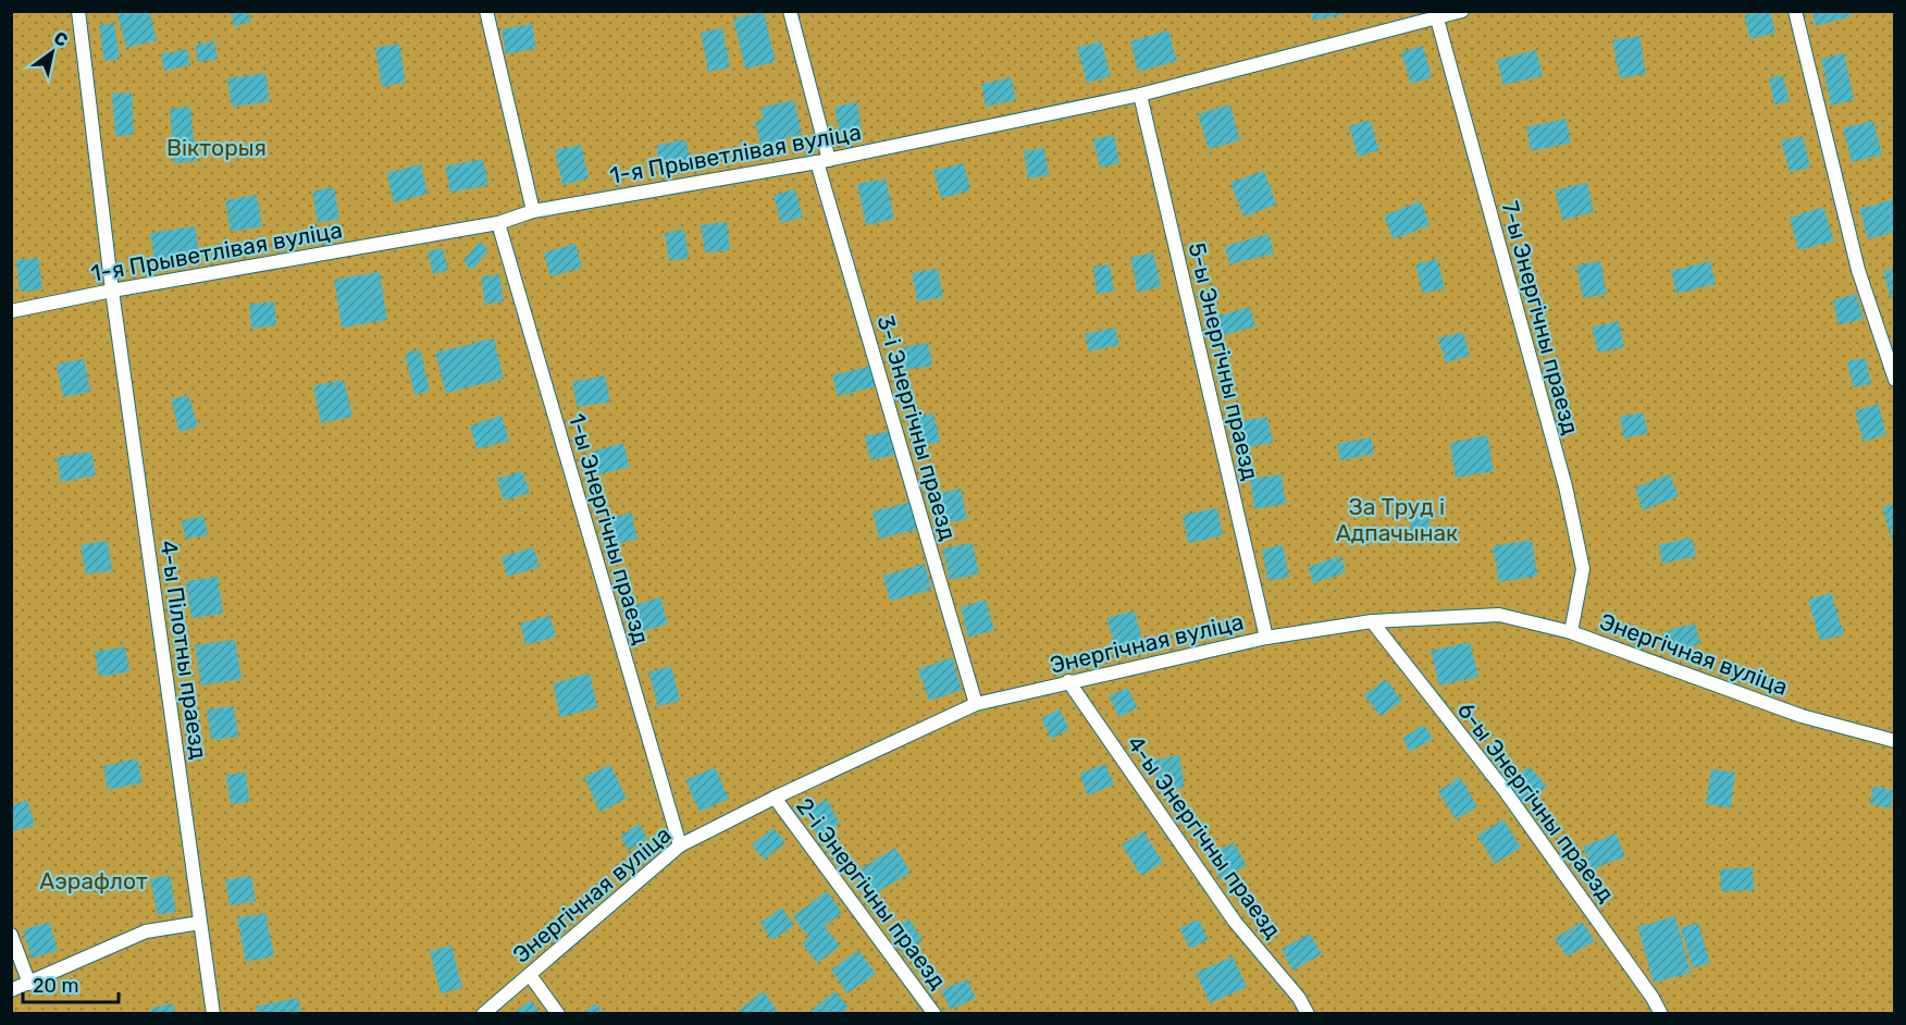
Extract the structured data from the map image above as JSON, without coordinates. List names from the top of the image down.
{
  "streets": {
    "lane": [
      "1-я Прыветлівая вуліца",
      "7-ы Энергічны праезд",
      "5-ы Энергічны праезд",
      "3-і Энергічны праезд",
      "1-ы Энергічны праезд",
      "Энергічная вуліца",
      "4-ы Пілотны праезд",
      "6-ы Энергічны праезд",
      "4-ы Энергічны праезд",
      "2-і Энергічны праезд"
    ]
  },
  "crossings": [
    ["1-я Прыветлівая вуліца", "7-ы Энергічны праезд"],
    ["1-я Прыветлівая вуліца", "5-ы Энергічны праезд"],
    ["1-я Прыветлівая вуліца", "3-і Энергічны праезд"],
    ["1-я Прыветлівая вуліца", "1-ы Энергічны праезд"],
    ["1-я Прыветлівая вуліца", "4-ы Пілотны праезд"],
    ["7-ы Энергічны праезд", "Энергічная вуліца"],
    ["5-ы Энергічны праезд", "Энергічная вуліца"],
    ["3-і Энергічны праезд", "Энергічная вуліца"],
    ["1-ы Энергічны праезд", "Энергічная вуліца"],
    ["Энергічная вуліца", "6-ы Энергічны праезд"],
    ["Энергічная вуліца", "4-ы Энергічны праезд"],
    ["Энергічная вуліца", "2-і Энергічны праезд"]
  ],
  "parks": ["Вікторыя", "За Труд і Адпачынак", "Аэрафлот"],
  "scale_bar": "20 m",
  "north": "top right"
}
